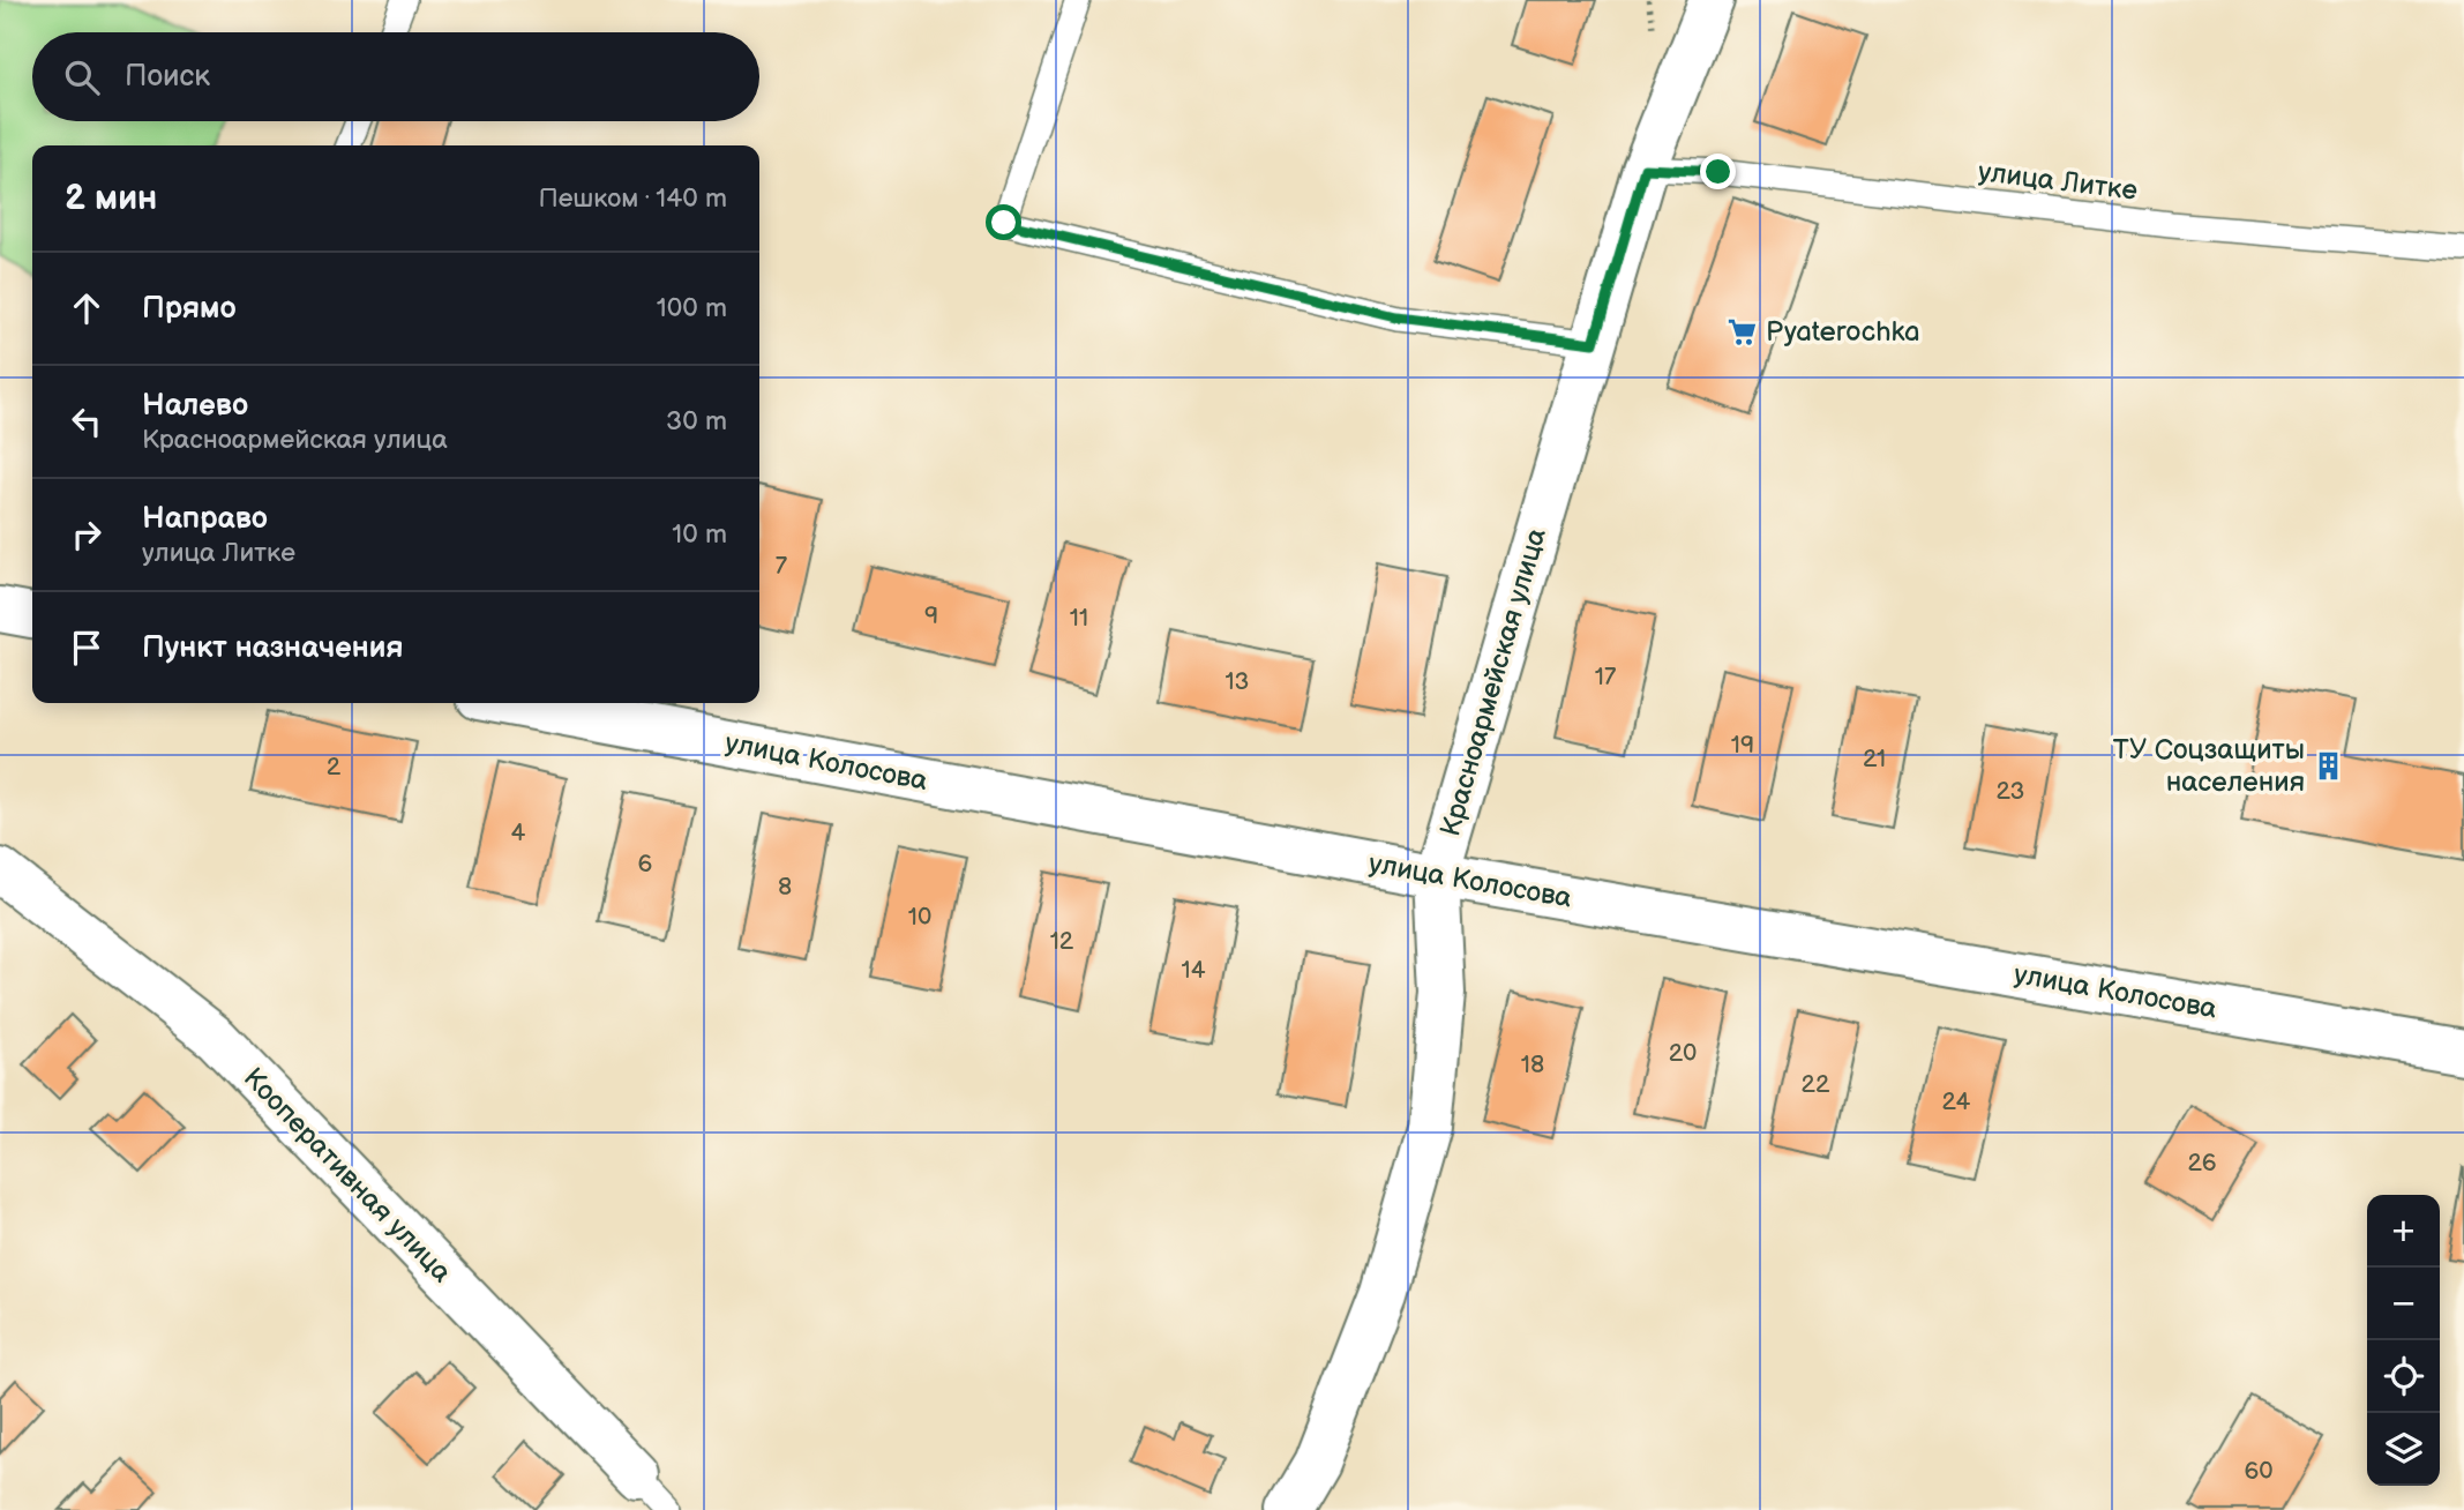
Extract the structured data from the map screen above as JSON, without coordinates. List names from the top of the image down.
{
  "streets": {
    "main road": ["Красноармейская улица", "улица Колосова", "Кооперативная улица"],
    "lane": ["улица Литке"]
  },
  "crossings": [
    ["улица Литке", "Красноармейская улица"],
    ["Красноармейская улица", "улица Колосова"]
  ],
  "places": {
    "supermarket": ["Pyaterochka"],
    "building": ["ТУ Соцзащиты населения"]
  },
  "house_numbers": [
    "7",
    "9",
    "11",
    "17",
    "13",
    "19",
    "21",
    "2",
    "23",
    "4",
    "6",
    "8",
    "10",
    "12",
    "14",
    "20",
    "18",
    "22",
    "24",
    "26",
    "60"
  ],
  "page": {
    "search": "Поиск",
    "heading": ["2 мин", "Пешком · 140 m"],
    "list": [
      ["Прямо", "100 m"],
      ["Налево", "Красноармейская улица", "30 m"],
      ["Направо", "улица Литке", "10 m"],
      "Пункт назначения"
    ],
    "map_buttons": ["+", "−"]
  }
}
